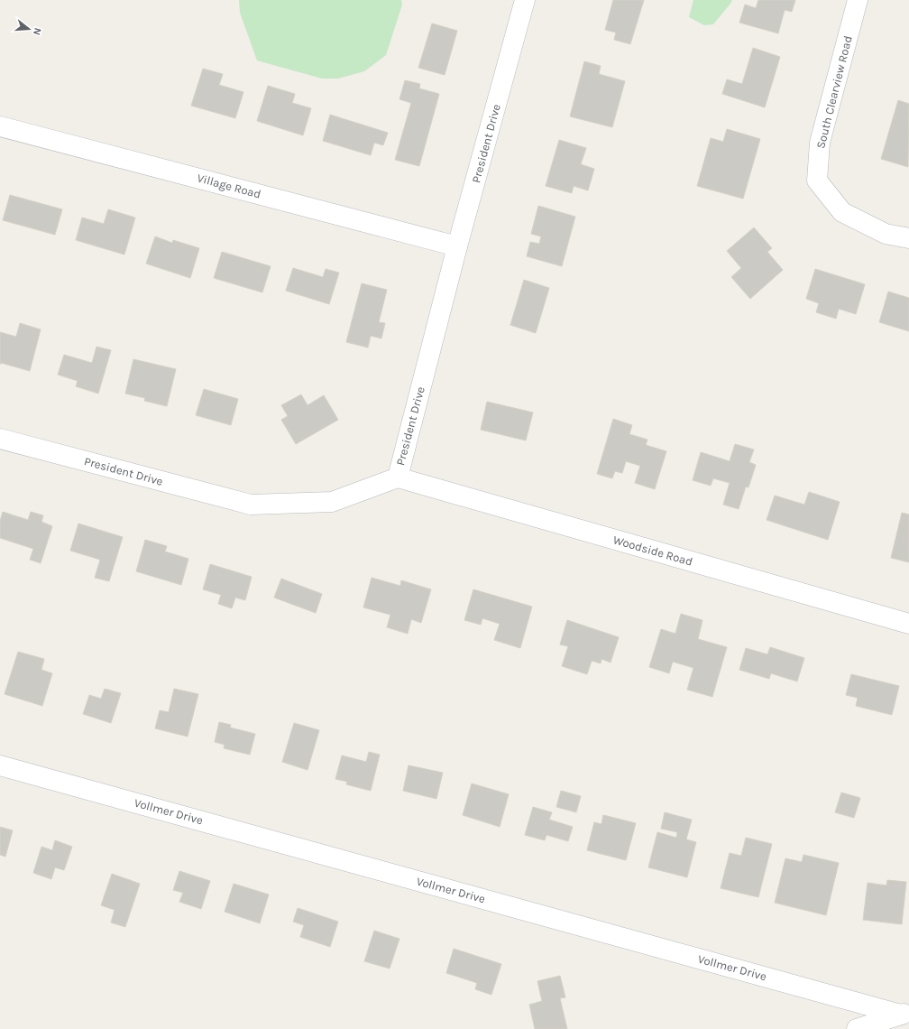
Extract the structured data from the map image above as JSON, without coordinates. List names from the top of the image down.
{
  "streets": {
    "street": [
      "South Clearview Road",
      "President Drive",
      "Village Road",
      "Woodside Road",
      "Vollmer Drive"
    ]
  },
  "crossings": [
    ["President Drive", "Village Road"],
    ["President Drive", "Woodside Road"]
  ],
  "north": "right"
}
